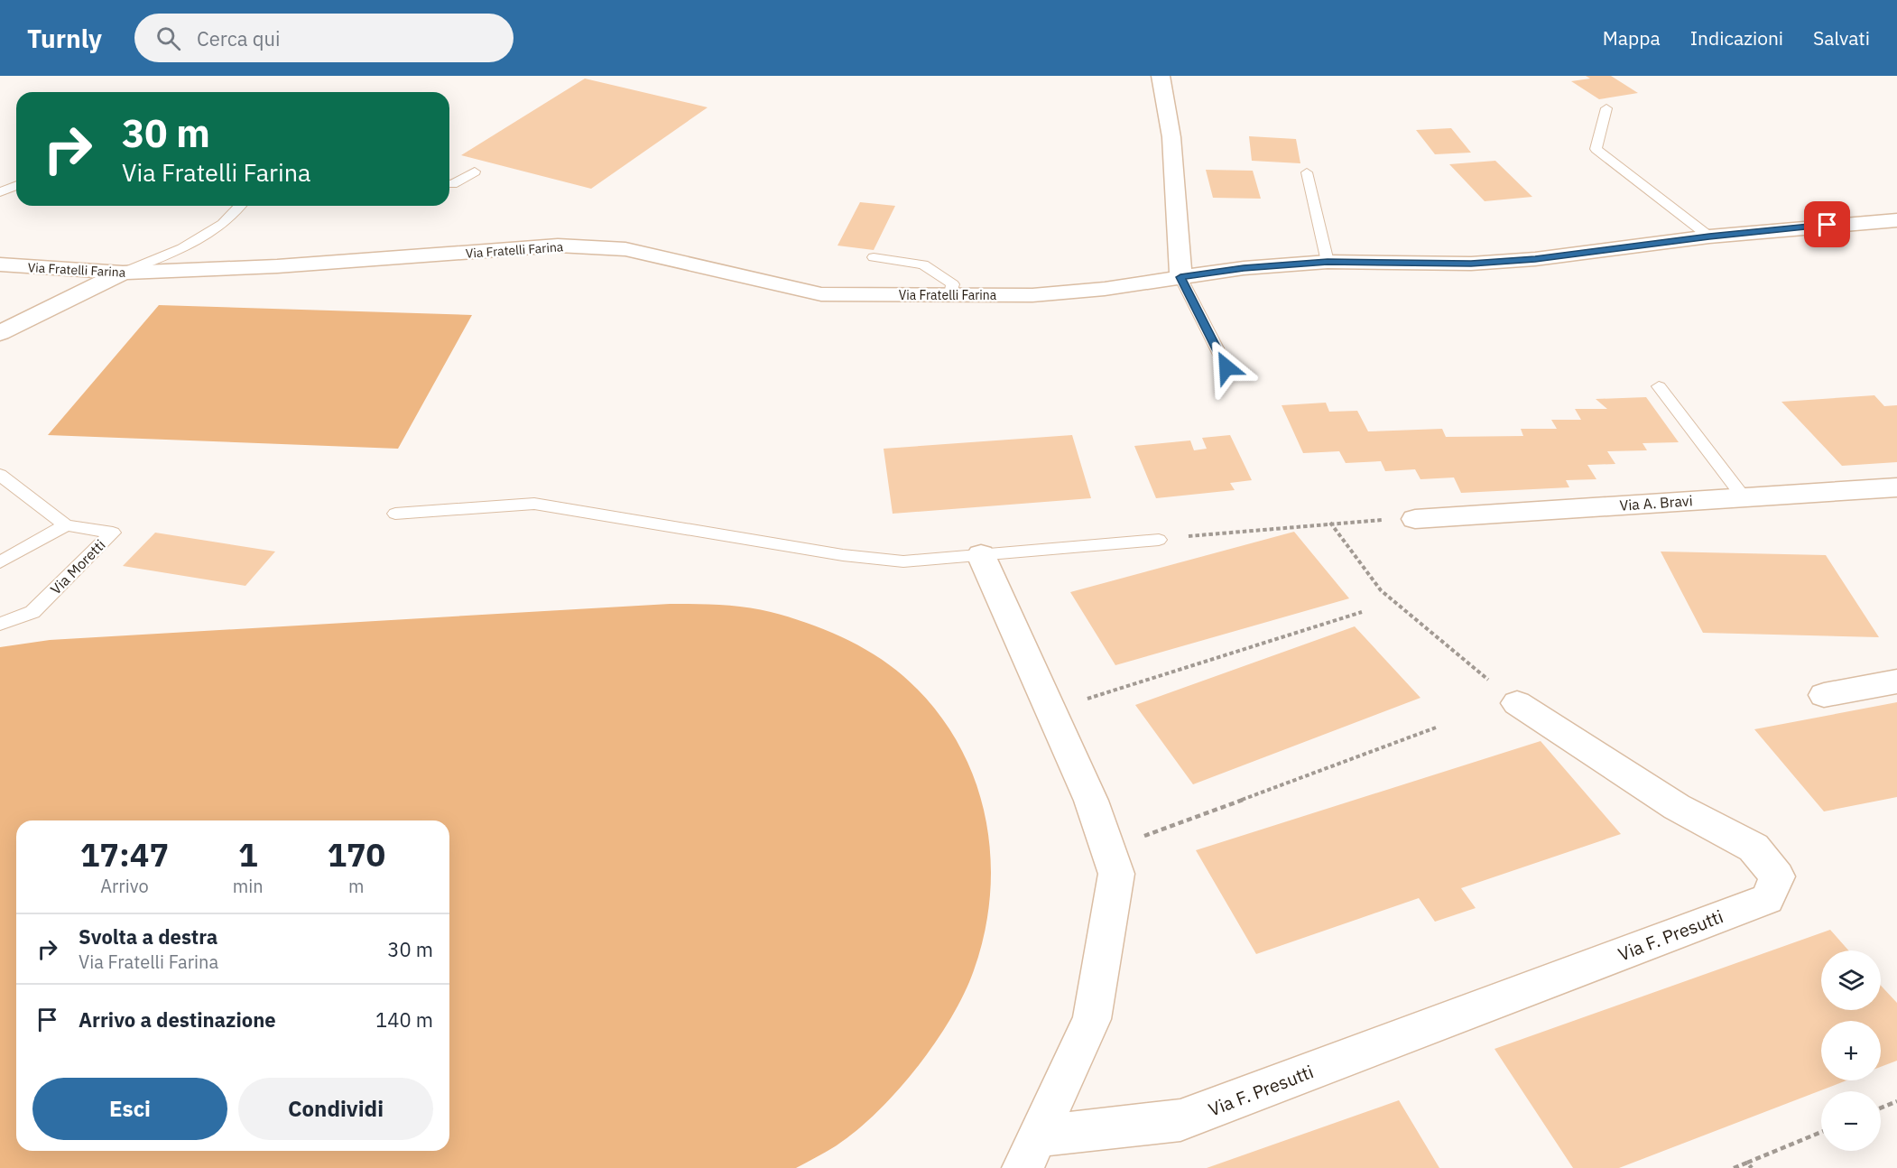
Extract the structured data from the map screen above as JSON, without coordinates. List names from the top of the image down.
{
  "streets": {
    "street": ["Via Fratelli Farina", "Via A. Bravi", "Via F. Presutti"],
    "lane": ["Via Moretti"]
  },
  "page": {
    "header": "Turnly",
    "search": "Cerca qui",
    "nav": ["Mappa", "Indicazioni", "Salvati"],
    "turn": ["30 m", "Via Fratelli Farina"],
    "eta": [
      "17:47",
      "Arrivo",
      "1",
      "min",
      "170",
      "m"
    ],
    "list": [
      {
        "name": "Svolta a destra",
        "note": "Via Fratelli Farina",
        "value": "30 m"
      },
      {
        "name": "Arrivo a destinazione",
        "value": "140 m"
      }
    ],
    "map_buttons": ["+", "−"],
    "buttons": ["Esci", "Condividi"]
  }
}
